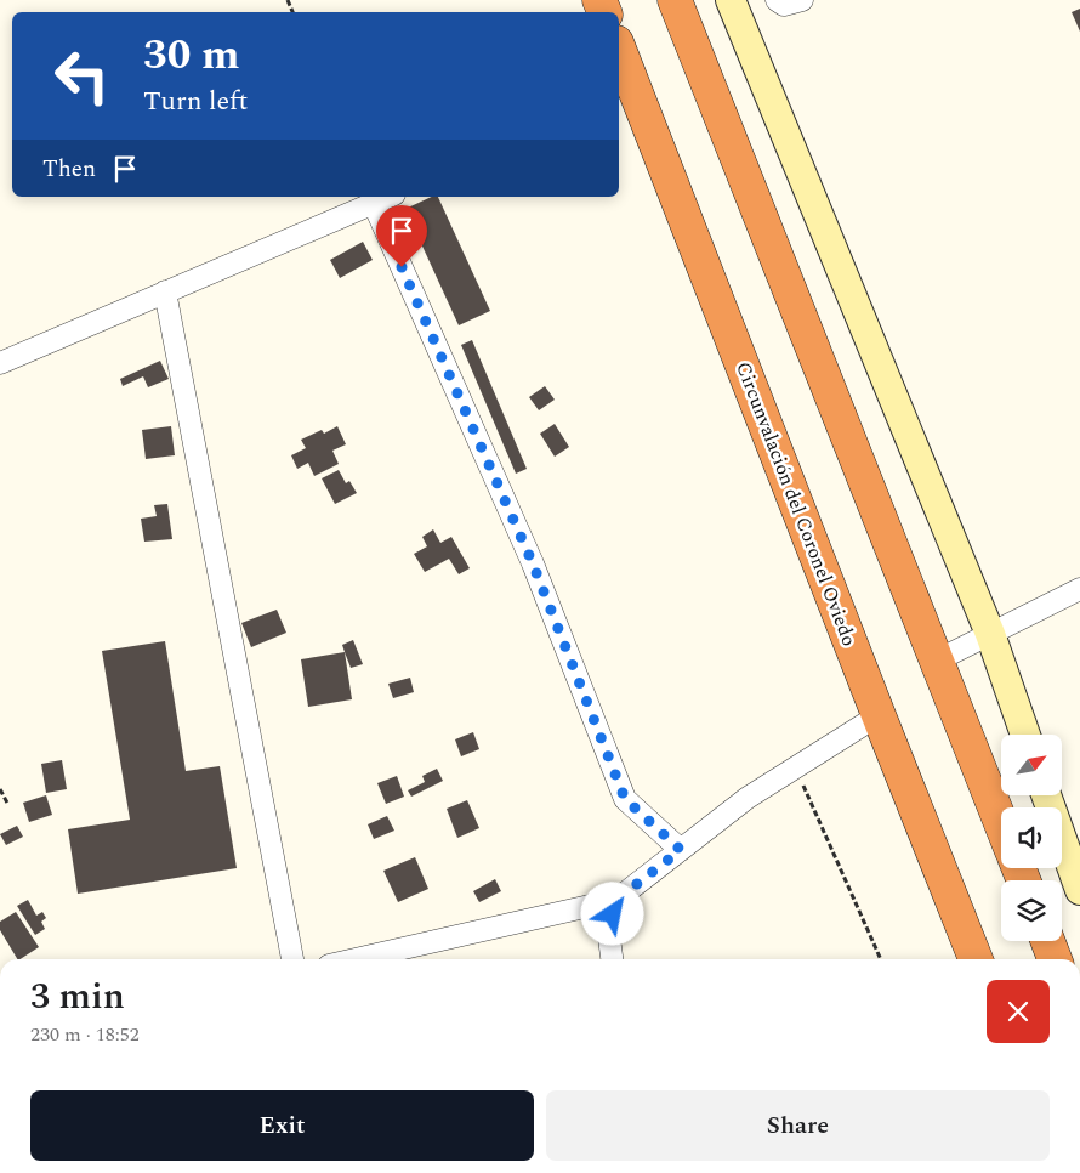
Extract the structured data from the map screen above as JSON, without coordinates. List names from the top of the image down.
{
  "streets": {
    "highway": ["Circunvalación del Coronel Oviedo"]
  },
  "north": "top right",
  "page": {
    "turn": ["30 m", "Turn left"],
    "then": "Then",
    "heading": ["3 min", "230 m · 18:52"],
    "buttons": ["Exit", "Share"]
  }
}
